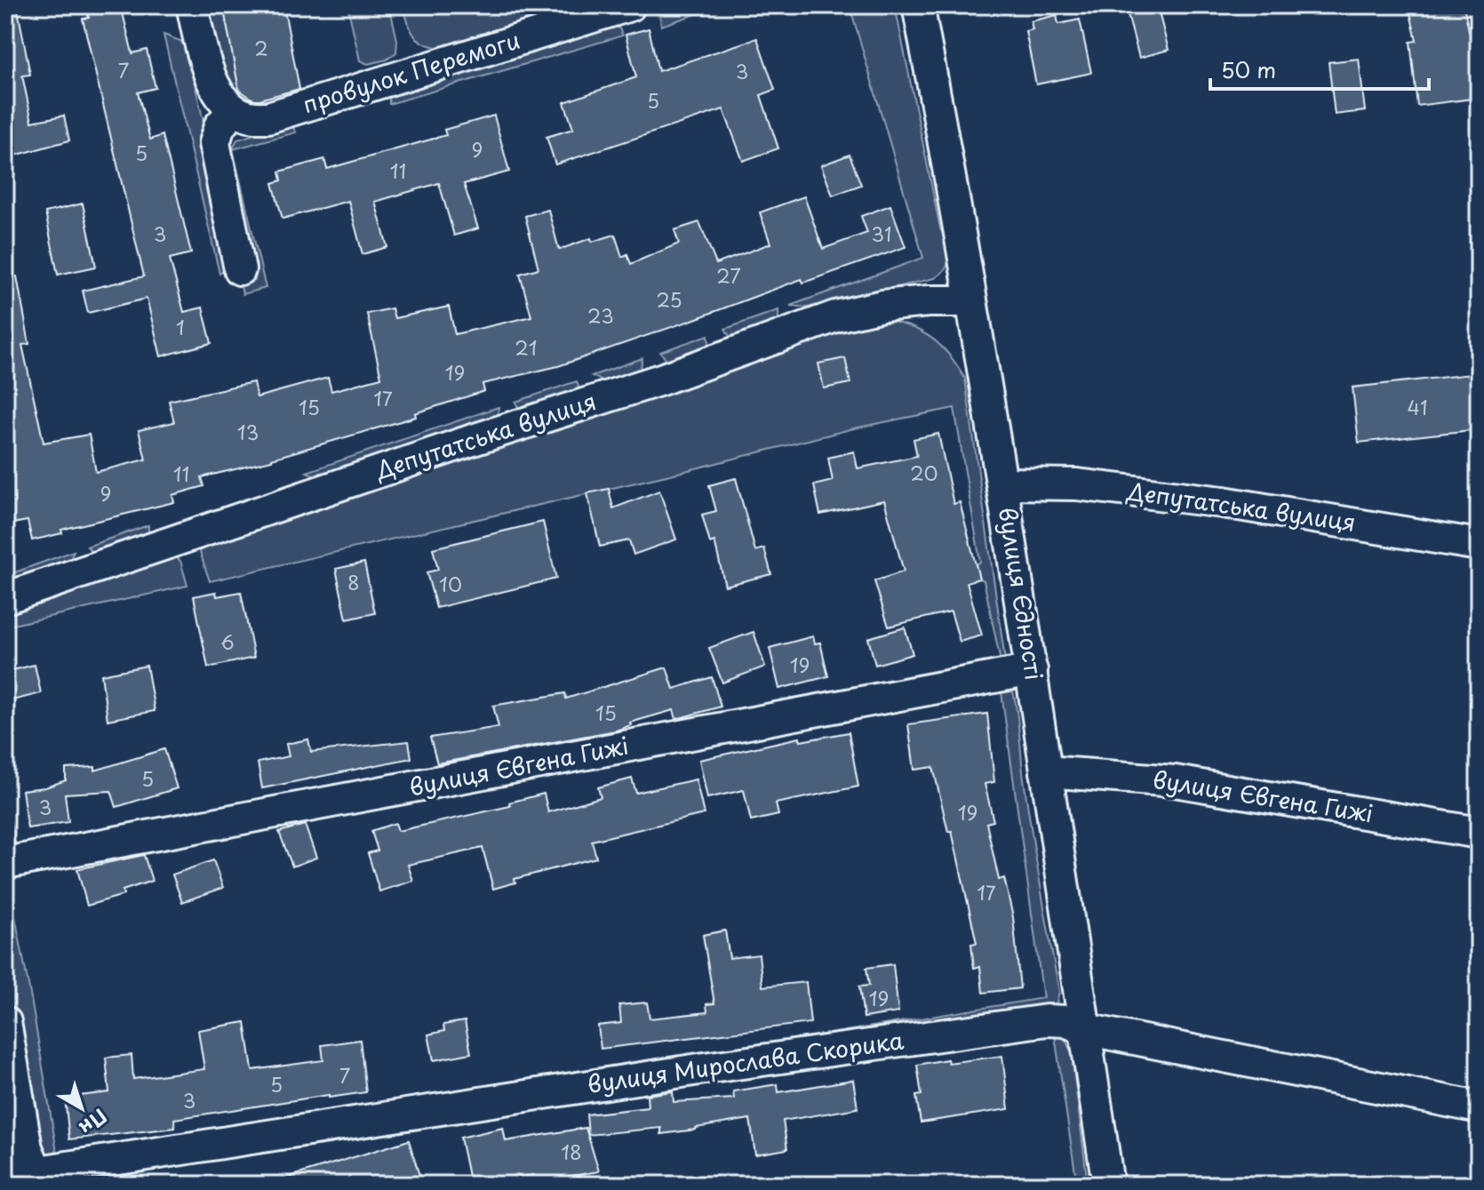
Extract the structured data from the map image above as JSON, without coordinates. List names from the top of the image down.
{
  "streets": {
    "street": [
      "провулок Перемоги",
      "Депутатська вулиця",
      "вулиця Єдності",
      "вулиця Євгена Гижі",
      "вулиця Мирослава Скорика"
    ]
  },
  "crossings": [
    ["Депутатська вулиця", "вулиця Єдності"],
    ["вулиця Єдності", "вулиця Євгена Гижі"],
    ["вулиця Єдності", "вулиця Мирослава Скорика"]
  ],
  "house_numbers": [
    "2",
    "7",
    "3",
    "5",
    "9",
    "5",
    "11",
    "3",
    "31",
    "27",
    "25",
    "23",
    "1",
    "21",
    "19",
    "17",
    "15",
    "41",
    "13",
    "20",
    "11",
    "9",
    "8",
    "10",
    "6",
    "19",
    "15",
    "5",
    "3",
    "19",
    "17",
    "19",
    "7",
    "5",
    "3",
    "18"
  ],
  "scale_bar": "50 m",
  "north": "bottom right"
}
